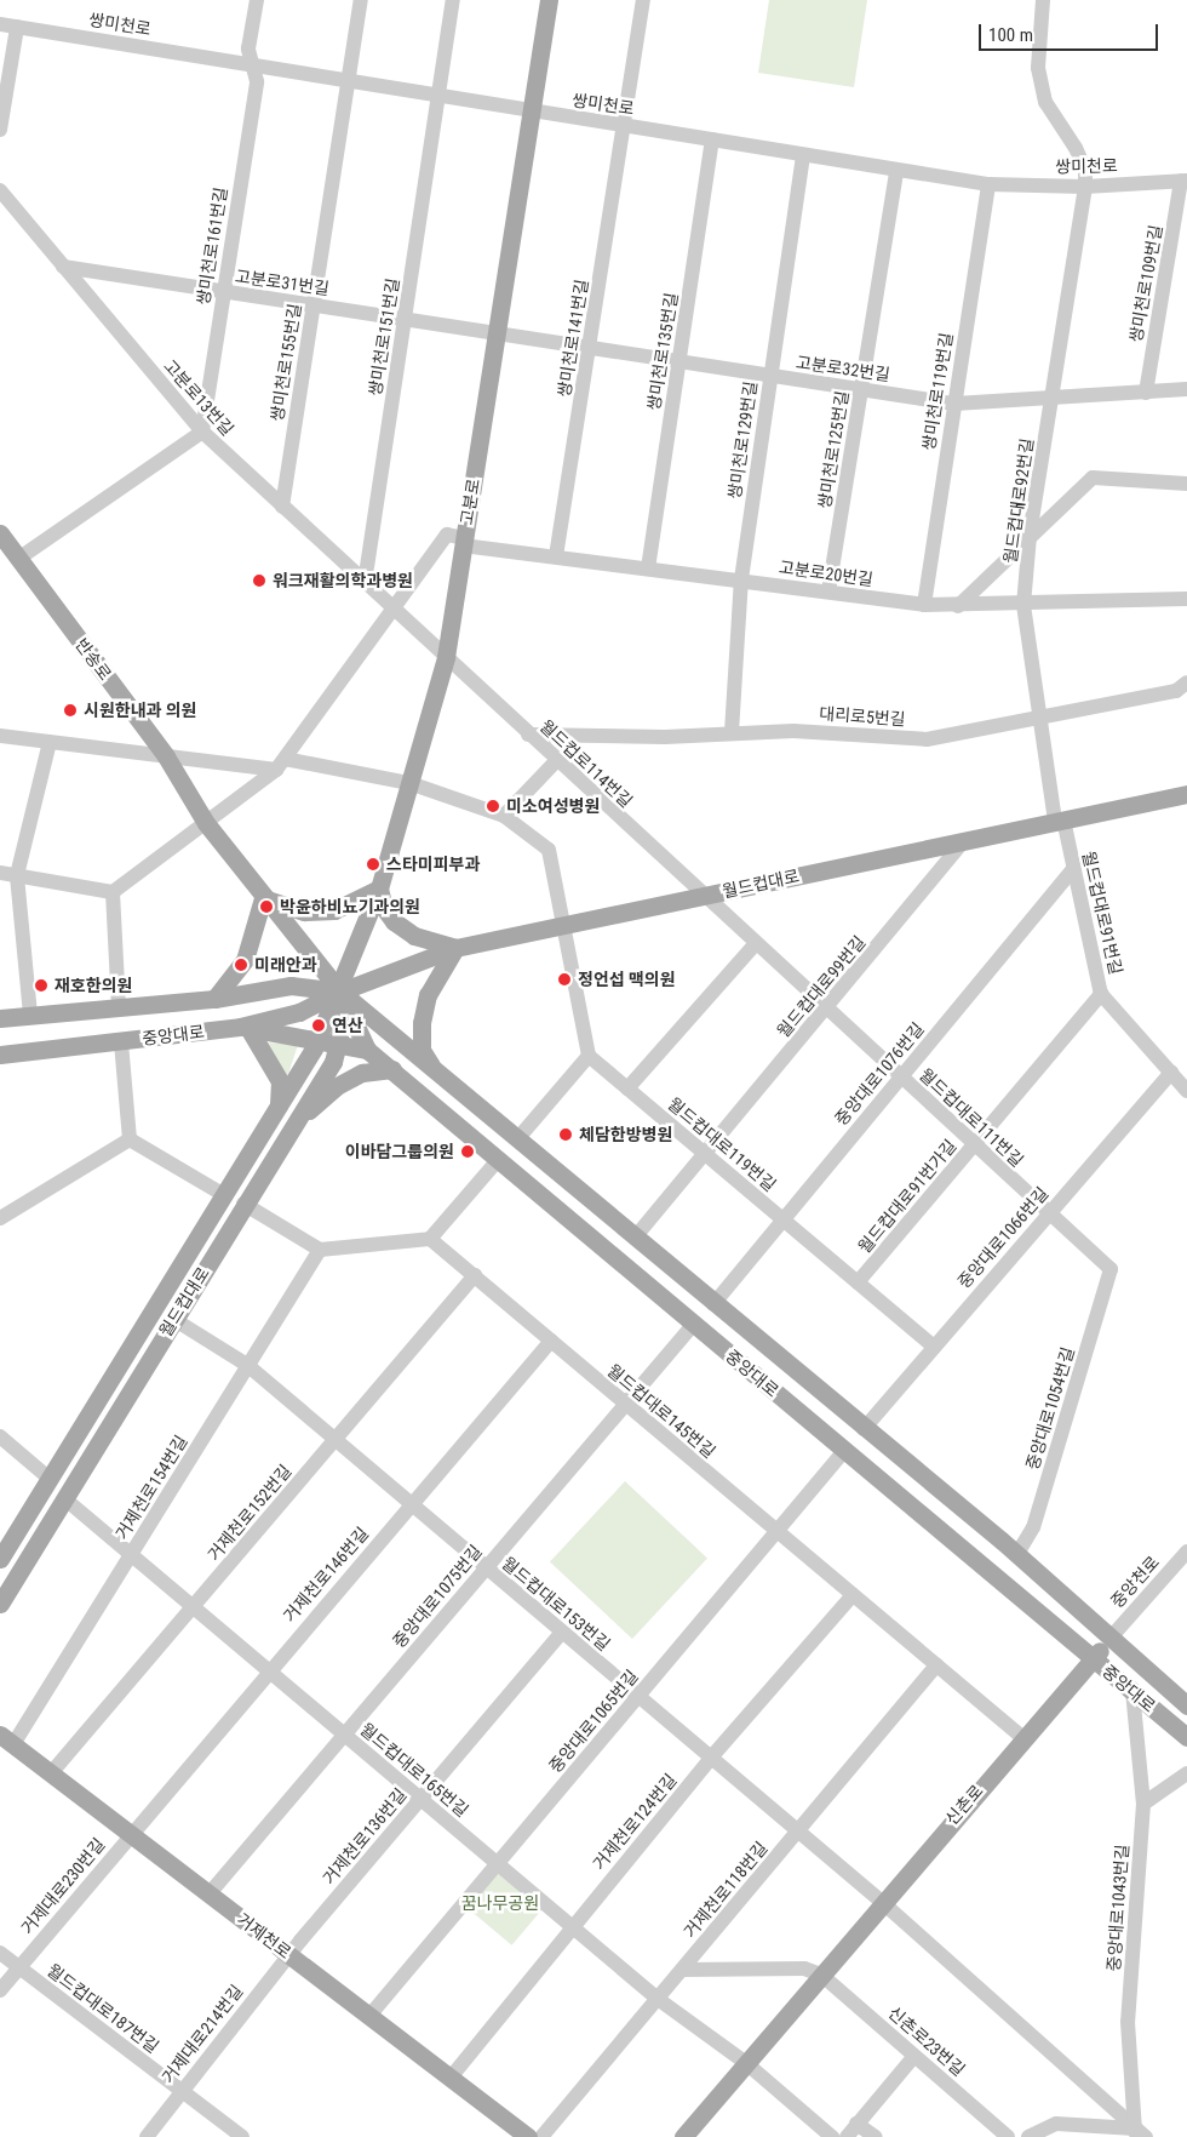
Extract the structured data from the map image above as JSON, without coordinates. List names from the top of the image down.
{
  "streets": {
    "main road": [
      "고분로",
      "반송로",
      "월드컵대로",
      "중앙대로",
      "신촌로",
      "거제천로"
    ],
    "street": [
      "쌍미천로",
      "쌍미천로161번길",
      "고분로31번길",
      "쌍미천로109번길",
      "쌍미천로151번길",
      "쌍미천로141번길",
      "쌍미천로135번길",
      "쌍미천로155번길",
      "고분로32번길",
      "쌍미천로119번길",
      "고분로13번길",
      "쌍미천로129번길",
      "쌍미천로125번길",
      "월드컵대로92번길",
      "고분로20번길",
      "대리로5번길",
      "월드컵로114번길",
      "월드컵대로91번길",
      "월드컵대로99번길",
      "중앙대로1076번길",
      "월드컵대로111번길",
      "월드컵대로119번길",
      "월드컵대로91번가길",
      "중앙대로1066번길",
      "중앙대로1054번길",
      "월드컵대로145번길",
      "거제천로154번길",
      "거제천로152번길",
      "거제천로146번길",
      "중앙천로",
      "중앙대로1075번길",
      "월드컵대로153번길",
      "중앙대로1065번길",
      "월드컵대로165번길",
      "거제천로124번길",
      "거제천로136번길",
      "거제대로230번길",
      "거제천로118번길",
      "중앙대로1043번길",
      "월드컵대로187번길",
      "거제대로214번길",
      "신촌로23번길"
    ]
  },
  "crossings": [
    ["쌍미천로", "쌍미천로161번길"],
    ["쌍미천로", "쌍미천로109번길"],
    ["쌍미천로", "쌍미천로151번길"],
    ["쌍미천로", "쌍미천로141번길"],
    ["쌍미천로", "쌍미천로135번길"],
    ["쌍미천로", "쌍미천로155번길"],
    ["쌍미천로", "쌍미천로119번길"],
    ["쌍미천로", "쌍미천로129번길"],
    ["쌍미천로", "쌍미천로125번길"],
    ["쌍미천로", "월드컵대로92번길"],
    ["쌍미천로", "고분로"],
    ["쌍미천로161번길", "고분로31번길"],
    ["쌍미천로161번길", "고분로13번길"],
    ["고분로31번길", "쌍미천로151번길"],
    ["고분로31번길", "쌍미천로155번길"],
    ["고분로31번길", "고분로32번길"],
    ["고분로31번길", "고분로13번길"],
    ["고분로31번길", "고분로"],
    ["쌍미천로109번길", "고분로32번길"],
    ["쌍미천로151번길", "고분로13번길"],
    ["쌍미천로141번길", "고분로32번길"],
    ["쌍미천로141번길", "고분로20번길"],
    ["쌍미천로135번길", "고분로32번길"],
    ["쌍미천로135번길", "고분로20번길"],
    ["쌍미천로155번길", "고분로13번길"],
    ["고분로32번길", "쌍미천로119번길"],
    ["고분로32번길", "쌍미천로129번길"],
    ["고분로32번길", "쌍미천로125번길"],
    ["고분로32번길", "월드컵대로92번길"],
    ["고분로32번길", "고분로"],
    ["쌍미천로119번길", "고분로20번길"],
    ["고분로13번길", "고분로"],
    ["고분로13번길", "고분로20번길"],
    ["고분로13번길", "월드컵로114번길"],
    ["쌍미천로129번길", "고분로20번길"],
    ["쌍미천로129번길", "대리로5번길"],
    ["쌍미천로125번길", "고분로20번길"],
    ["월드컵대로92번길", "고분로20번길"],
    ["월드컵대로92번길", "대리로5번길"],
    ["월드컵대로92번길", "월드컵대로"],
    ["월드컵대로92번길", "월드컵대로91번길"],
    ["고분로", "고분로20번길"],
    ["고분로", "반송로"],
    ["고분로", "월드컵로114번길"],
    ["고분로", "월드컵대로"],
    ["고분로", "중앙대로"],
    ["반송로", "월드컵대로"],
    ["반송로", "중앙대로"],
    ["대리로5번길", "월드컵로114번길"],
    ["월드컵로114번길", "월드컵대로"],
    ["월드컵로114번길", "월드컵대로111번길"],
    ["월드컵대로", "월드컵대로91번길"],
    ["월드컵대로", "월드컵대로99번길"],
    ["월드컵대로", "중앙대로"],
    ["월드컵대로", "월드컵대로111번길"],
    ["월드컵대로", "월드컵대로119번길"],
    ["월드컵대로", "월드컵대로153번길"],
    ["월드컵대로", "월드컵대로165번길"],
    ["월드컵대로91번길", "중앙대로1076번길"],
    ["월드컵대로91번길", "월드컵대로91번가길"],
    ["월드컵대로91번길", "중앙대로1066번길"],
    ["월드컵대로99번길", "중앙대로"],
    ["월드컵대로99번길", "월드컵대로111번길"],
    ["월드컵대로99번길", "월드컵대로119번길"],
    ["중앙대로", "중앙대로1076번길"],
    ["중앙대로", "월드컵대로119번길"],
    ["중앙대로", "중앙대로1066번길"],
    ["중앙대로", "중앙대로1054번길"],
    ["중앙대로", "중앙천로"],
    ["중앙대로", "중앙대로1075번길"],
    ["중앙대로", "중앙대로1065번길"],
    ["중앙대로", "신촌로"],
    ["중앙대로", "중앙대로1043번길"],
    ["중앙대로1076번길", "월드컵대로111번길"],
    ["중앙대로1076번길", "월드컵대로119번길"],
    ["월드컵대로111번길", "월드컵대로91번가길"],
    ["월드컵대로111번길", "중앙대로1066번길"],
    ["월드컵대로111번길", "중앙대로1054번길"],
    ["월드컵대로119번길", "월드컵대로91번가길"],
    ["월드컵대로119번길", "중앙대로1066번길"],
    ["월드컵대로145번길", "거제천로152번길"],
    ["월드컵대로145번길", "거제천로146번길"],
    ["월드컵대로145번길", "중앙대로1075번길"],
    ["월드컵대로145번길", "중앙대로1065번길"],
    ["월드컵대로145번길", "신촌로"],
    ["월드컵대로145번길", "거제천로124번길"],
    ["월드컵대로145번길", "거제천로118번길"],
    ["거제천로154번길", "월드컵대로153번길"],
    ["거제천로154번길", "월드컵대로165번길"],
    ["거제천로154번길", "거제천로"],
    ["거제천로152번길", "월드컵대로153번길"],
    ["거제천로152번길", "월드컵대로165번길"],
    ["거제천로152번길", "거제천로"],
    ["거제천로146번길", "월드컵대로153번길"],
    ["거제천로146번길", "월드컵대로165번길"],
    ["거제천로146번길", "거제대로230번길"],
    ["거제천로146번길", "거제천로"],
    ["중앙천로", "신촌로"],
    ["중앙대로1075번길", "월드컵대로153번길"],
    ["중앙대로1075번길", "월드컵대로165번길"],
    ["중앙대로1075번길", "거제천로"],
    ["월드컵대로153번길", "중앙대로1065번길"],
    ["월드컵대로153번길", "신촌로"],
    ["월드컵대로153번길", "거제천로124번길"],
    ["월드컵대로153번길", "거제천로136번길"],
    ["월드컵대로153번길", "거제천로118번길"],
    ["중앙대로1065번길", "월드컵대로165번길"],
    ["중앙대로1065번길", "거제천로"],
    ["월드컵대로165번길", "신촌로"],
    ["월드컵대로165번길", "거제천로124번길"],
    ["월드컵대로165번길", "거제천로136번길"],
    ["월드컵대로165번길", "거제천로118번길"],
    ["신촌로", "신촌로23번길"],
    ["거제천로124번길", "거제천로"],
    ["거제천로136번길", "거제천로"],
    ["거제천로136번길", "거제대로214번길"],
    ["거제대로230번길", "거제천로"],
    ["거제대로230번길", "월드컵대로187번길"],
    ["거제천로", "거제대로214번길"],
    ["월드컵대로187번길", "거제대로214번길"]
  ],
  "parks": ["꿈나무공원"],
  "places": [
    "워크재활의학과병원",
    "시원한내과 의원",
    "미소여성병원",
    "스타미피부과",
    "박윤하비뇨기과의원",
    "미래안과",
    "정언섭 맥의원",
    "재호한의원",
    "연산",
    "체담한방병원",
    "이바담그룹의원"
  ],
  "scale_bar": "100 m"
}
